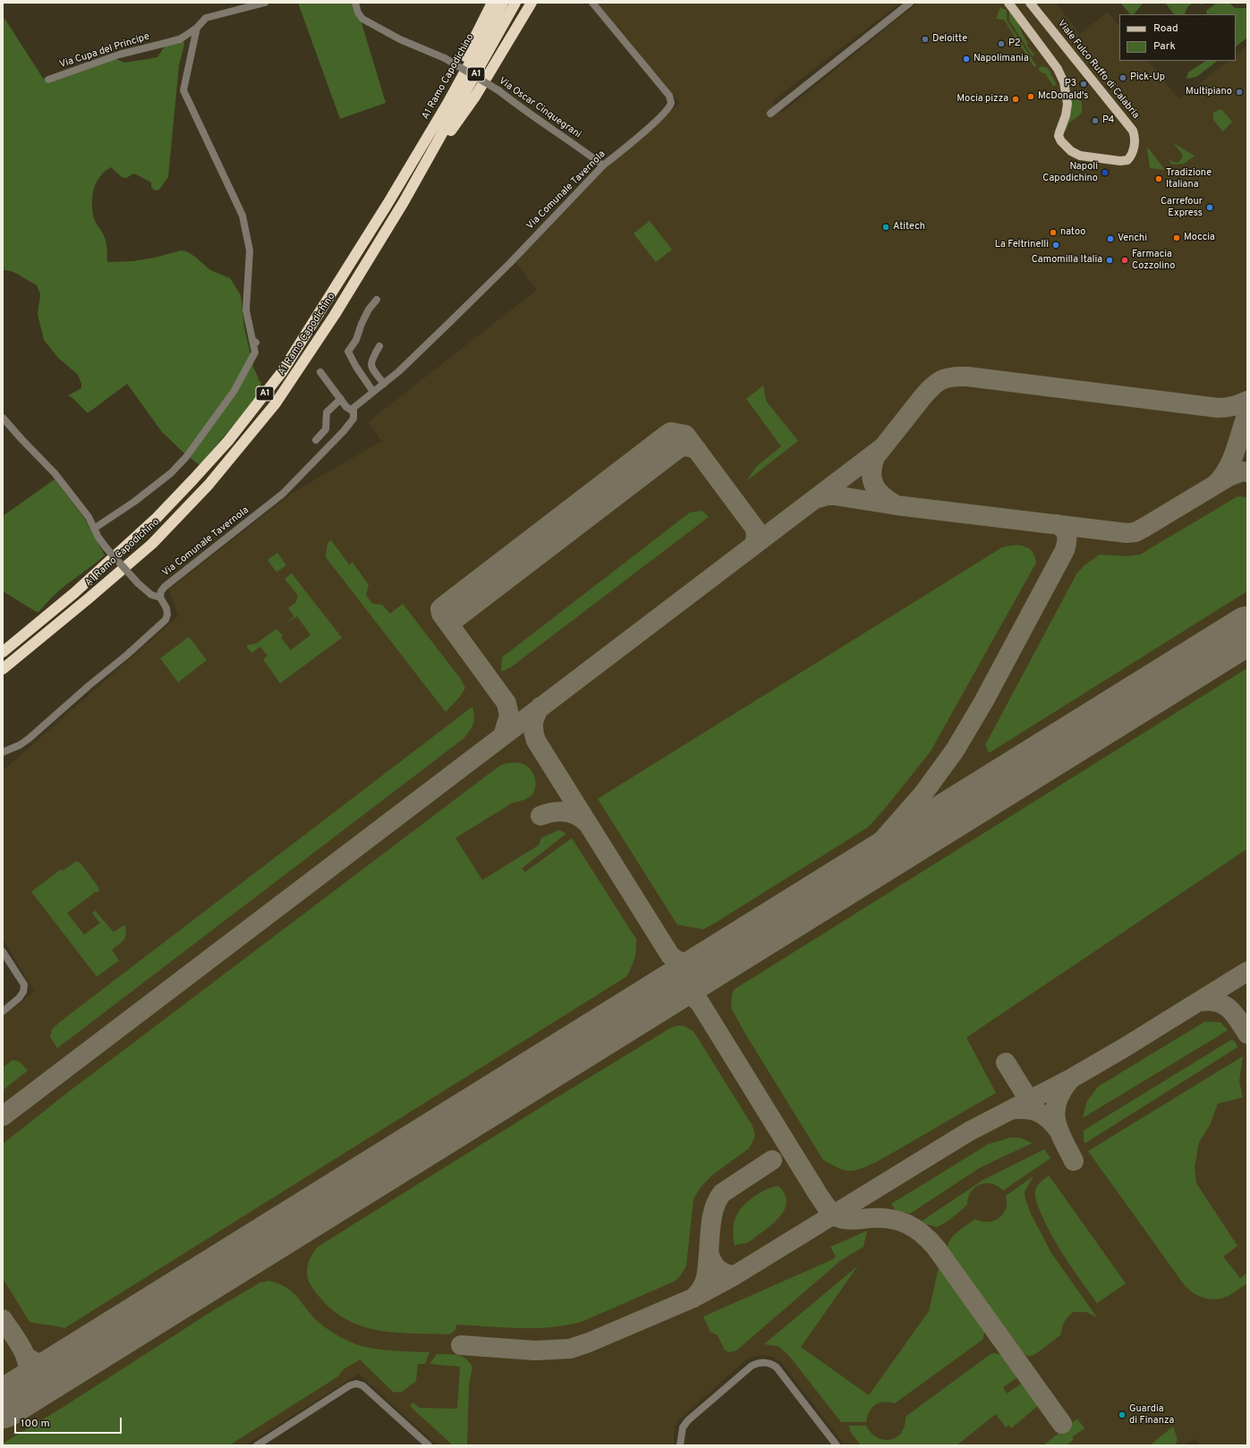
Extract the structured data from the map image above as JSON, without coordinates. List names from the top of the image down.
{
  "streets": {
    "highway": ["A1", "A1 Ramo Capodichino"],
    "main road": ["Viale Fulco Ruffo di Calabria"],
    "street": ["Via Cupa del Principe", "Via Oscar Cinquegrani", "Via Comunale Tavernola"]
  },
  "crossings": [
    ["Via Oscar Cinquegrani", "Via Comunale Tavernola"]
  ],
  "places": [
    "Deloitte",
    "P2",
    "Napolimania",
    "Pick-Up",
    "P3",
    "Multipiano",
    "McDonald's",
    "Mocia pizza",
    "P4",
    "Napoli Capodichino",
    "Tradizione Italiana",
    "Carrefour Express",
    "Atitech",
    "natoo",
    "Moccia",
    "Venchi",
    "La Feltrinelli",
    "Camomilla Italia",
    "Farmacia Cozzolino",
    "Guardia di Finanza"
  ],
  "legend": ["Road", "Park"],
  "scale_bar": "100 m"
}
